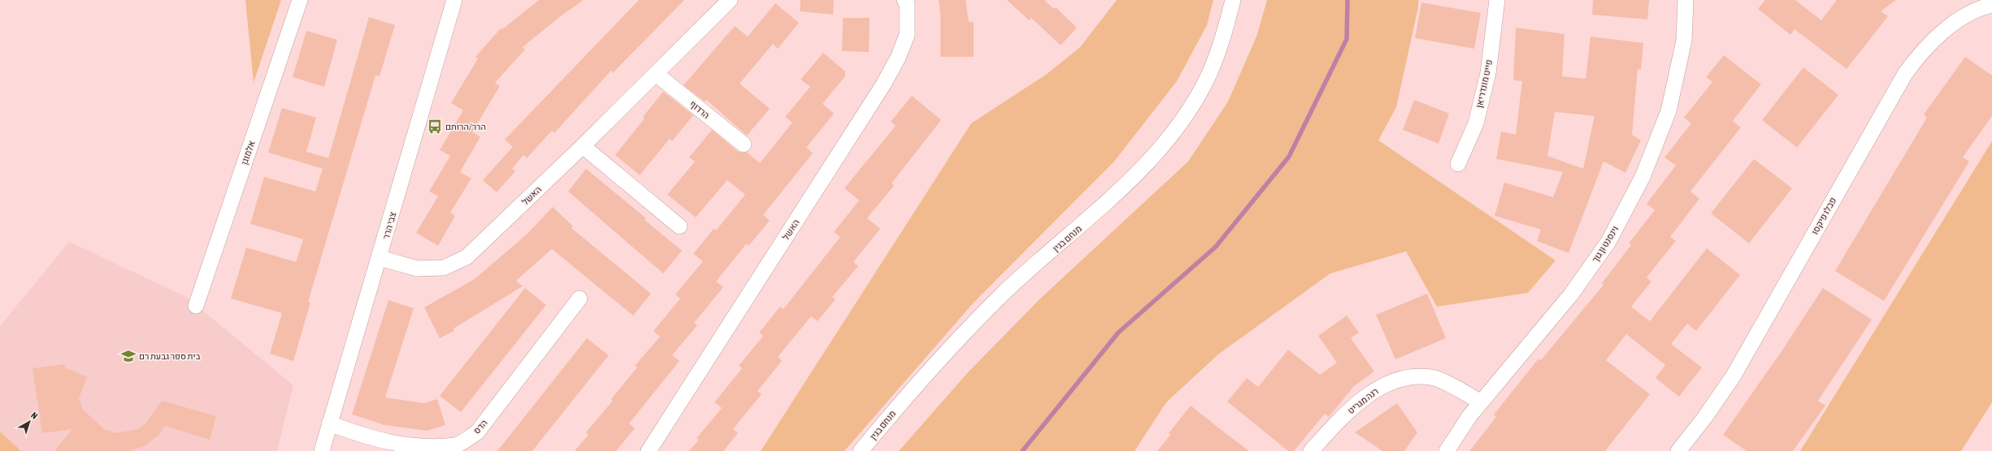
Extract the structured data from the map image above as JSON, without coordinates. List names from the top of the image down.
{
  "streets": {
    "street": [
      "פייט מונדריאן",
      "הרדוף",
      "אלמוגן",
      "האשל",
      "פבלו פיקסו",
      "צבי הרר",
      "מנחם בגין",
      "וינסנט ון גוך",
      "רנה מגריט",
      "הדס"
    ]
  },
  "crossings": [
    ["הרדוף", "האשל"],
    ["האשל", "צבי הרר"],
    ["צבי הרר", "הדס"],
    ["וינסנט ון גוך", "רנה מגריט"]
  ],
  "places": {
    "bus stop": ["הרר/הרותם"],
    "school or university": ["בית ספר גבעת רם"]
  },
  "north": "top right"
}
